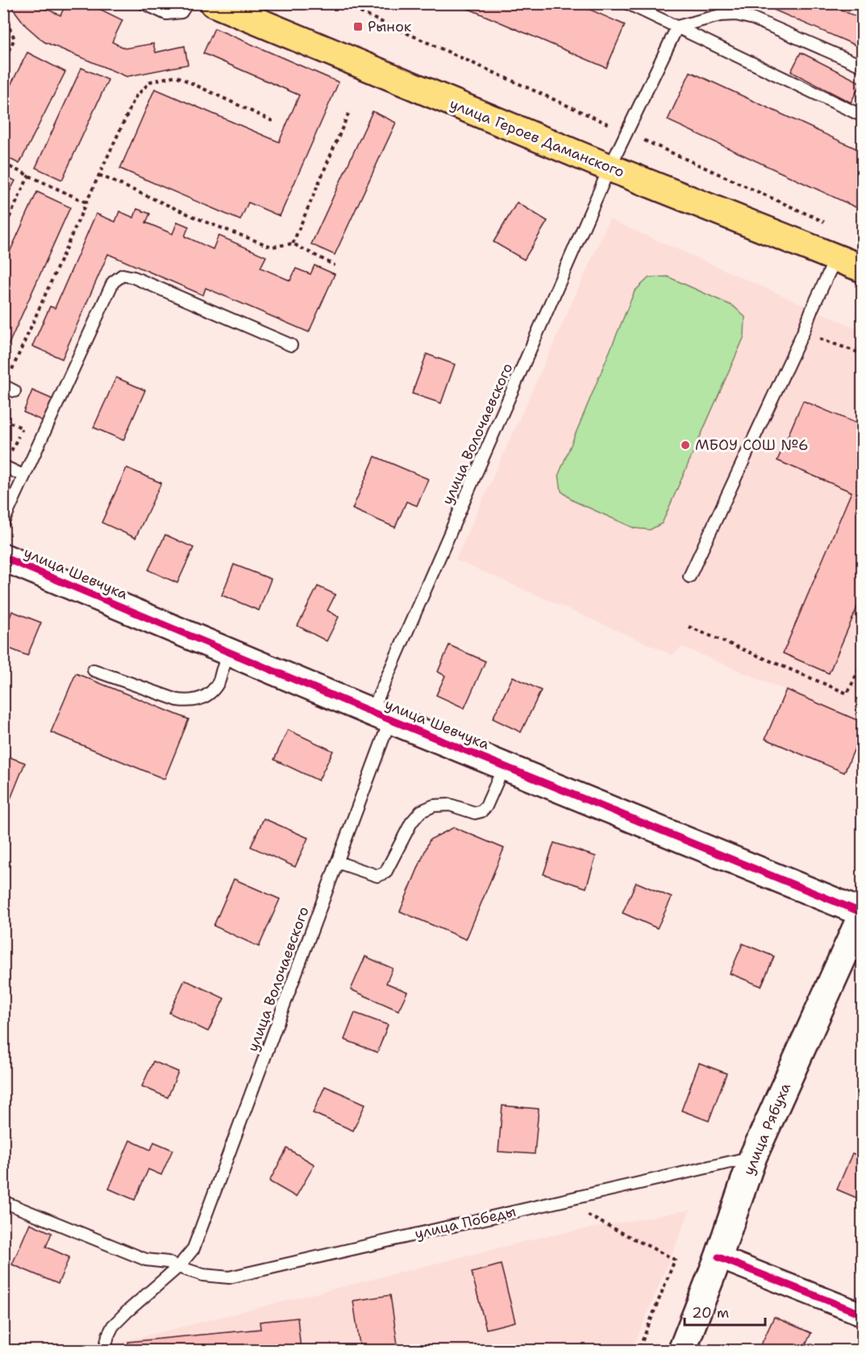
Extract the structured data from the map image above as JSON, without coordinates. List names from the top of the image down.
{
  "streets": {
    "main road": ["улица Героев Даманского"],
    "street": ["улица Шевчука", "улица Рябуха"],
    "lane": ["улица Волочаевского", "улица Победы"]
  },
  "crossings": [
    ["улица Героев Даманского", "улица Волочаевского"],
    ["улица Волочаевского", "улица Шевчука"],
    ["улица Волочаевского", "улица Победы"],
    ["улица Шевчука", "улица Рябуха"],
    ["улица Рябуха", "улица Победы"]
  ],
  "places": {
    "transit": ["Рынок"],
    "other": ["МБОУ СОШ №6"]
  },
  "scale_bar": "20 m"
}
